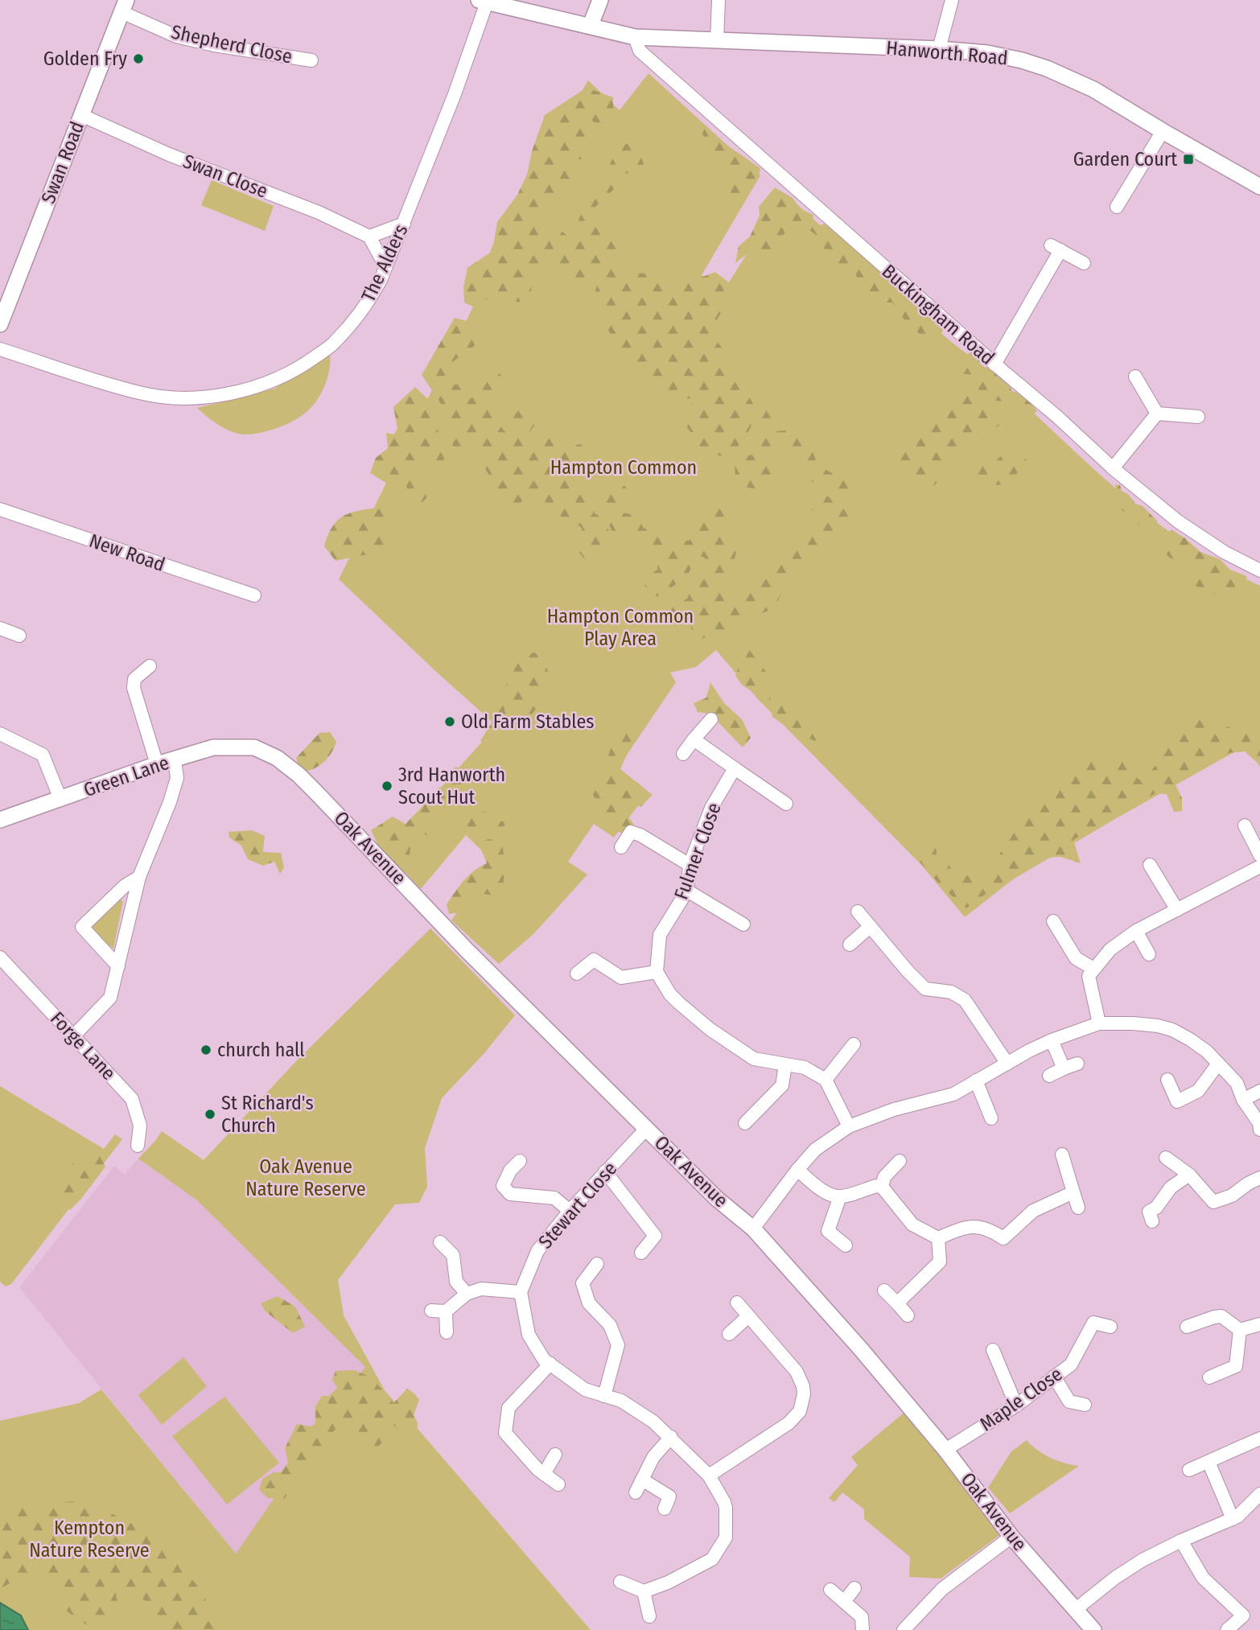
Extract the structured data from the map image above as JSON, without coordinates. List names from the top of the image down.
{
  "streets": {
    "street": [
      "Shepherd Close",
      "Hanworth Road",
      "Swan Road",
      "Swan Close",
      "The Alders",
      "Buckingham Road",
      "New Road",
      "Green Lane",
      "Oak Avenue",
      "Fulmer Close",
      "Forge Lane",
      "Stewart Close",
      "Maple Close"
    ]
  },
  "crossings": [
    ["Shepherd Close", "Swan Road"],
    ["Hanworth Road", "The Alders"],
    ["Hanworth Road", "Buckingham Road"],
    ["Swan Road", "Swan Close"],
    ["Green Lane", "Oak Avenue"],
    ["Oak Avenue", "Stewart Close"],
    ["Oak Avenue", "Maple Close"]
  ],
  "parks": [
    "Hampton Common",
    "Hampton Common Play Area",
    "Oak Avenue Nature Reserve",
    "Kempton Nature Reserve"
  ],
  "places": {
    "other": [
      "Golden Fry",
      "Old Farm Stables",
      "3rd Hanworth Scout Hut",
      "church hall",
      "St Richard's Church"
    ],
    "transit": ["Garden Court"]
  }
}
